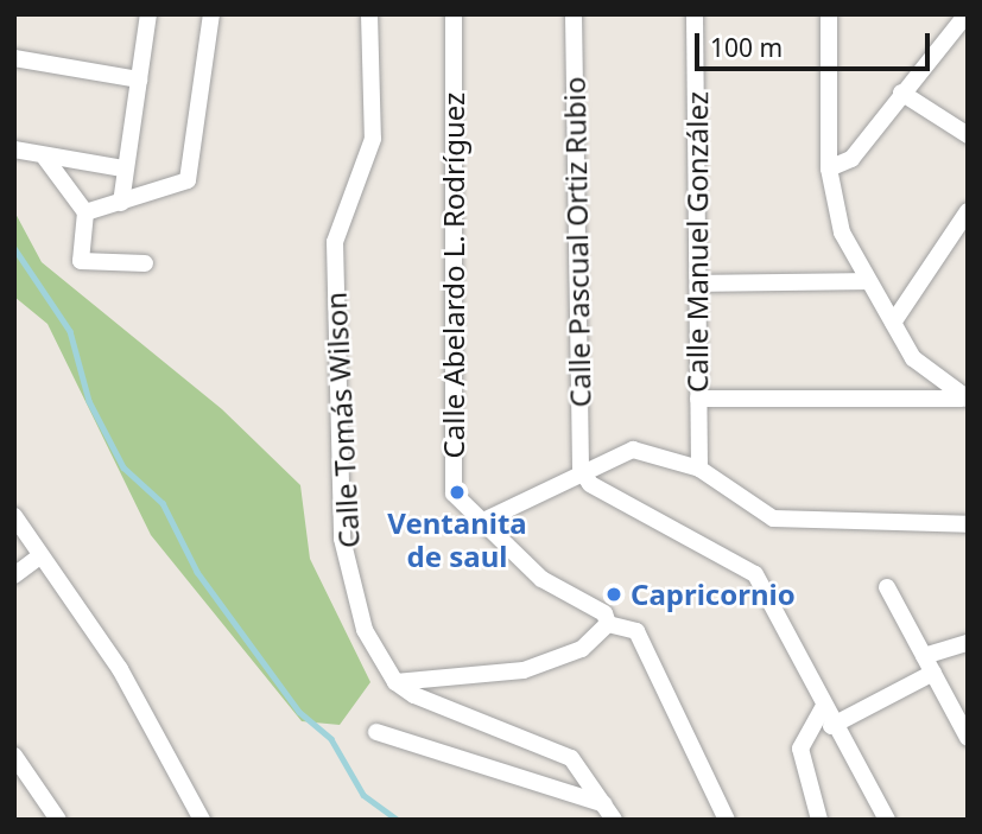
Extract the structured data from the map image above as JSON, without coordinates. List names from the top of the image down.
{
  "streets": {
    "street": [
      "Calle Pascual Ortiz Rubio",
      "Calle Manuel González",
      "Calle Abelardo L. Rodríguez",
      "Calle Tomás Wilson"
    ]
  },
  "places": ["Ventanita de saul", "Capricornio"],
  "scale_bar": "100 m"
}
